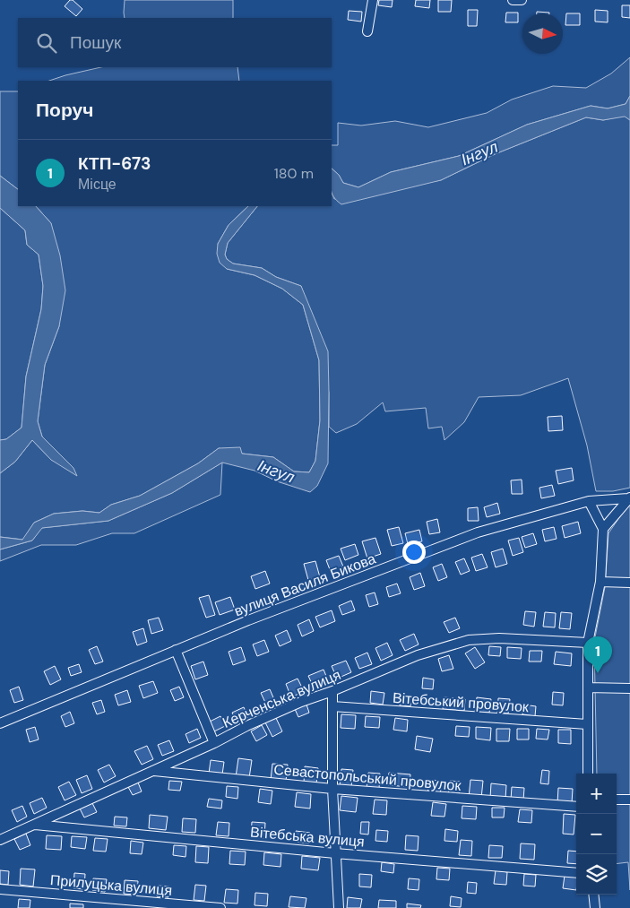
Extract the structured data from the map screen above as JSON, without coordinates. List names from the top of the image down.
{
  "streets": {
    "street": [
      "вулиця Василя Бикова",
      "Керченська вулиця",
      "Вітебський провулок",
      "Севастопольський провулок",
      "Вітебська вулиця",
      "Прилуцька вулиця"
    ]
  },
  "crossings": [
    ["Керченська вулиця", "Севастопольський провулок"],
    ["Керченська вулиця", "Вітебська вулиця"]
  ],
  "water": ["Інгул"],
  "north": "right",
  "page": {
    "search": "Пошук",
    "heading": "Поруч",
    "list": [
      {
        "mark": "1",
        "name": "КТП-673",
        "note": "Місце",
        "value": "180 m"
      }
    ],
    "pins": "1",
    "map_buttons": ["+", "−"]
  }
}
